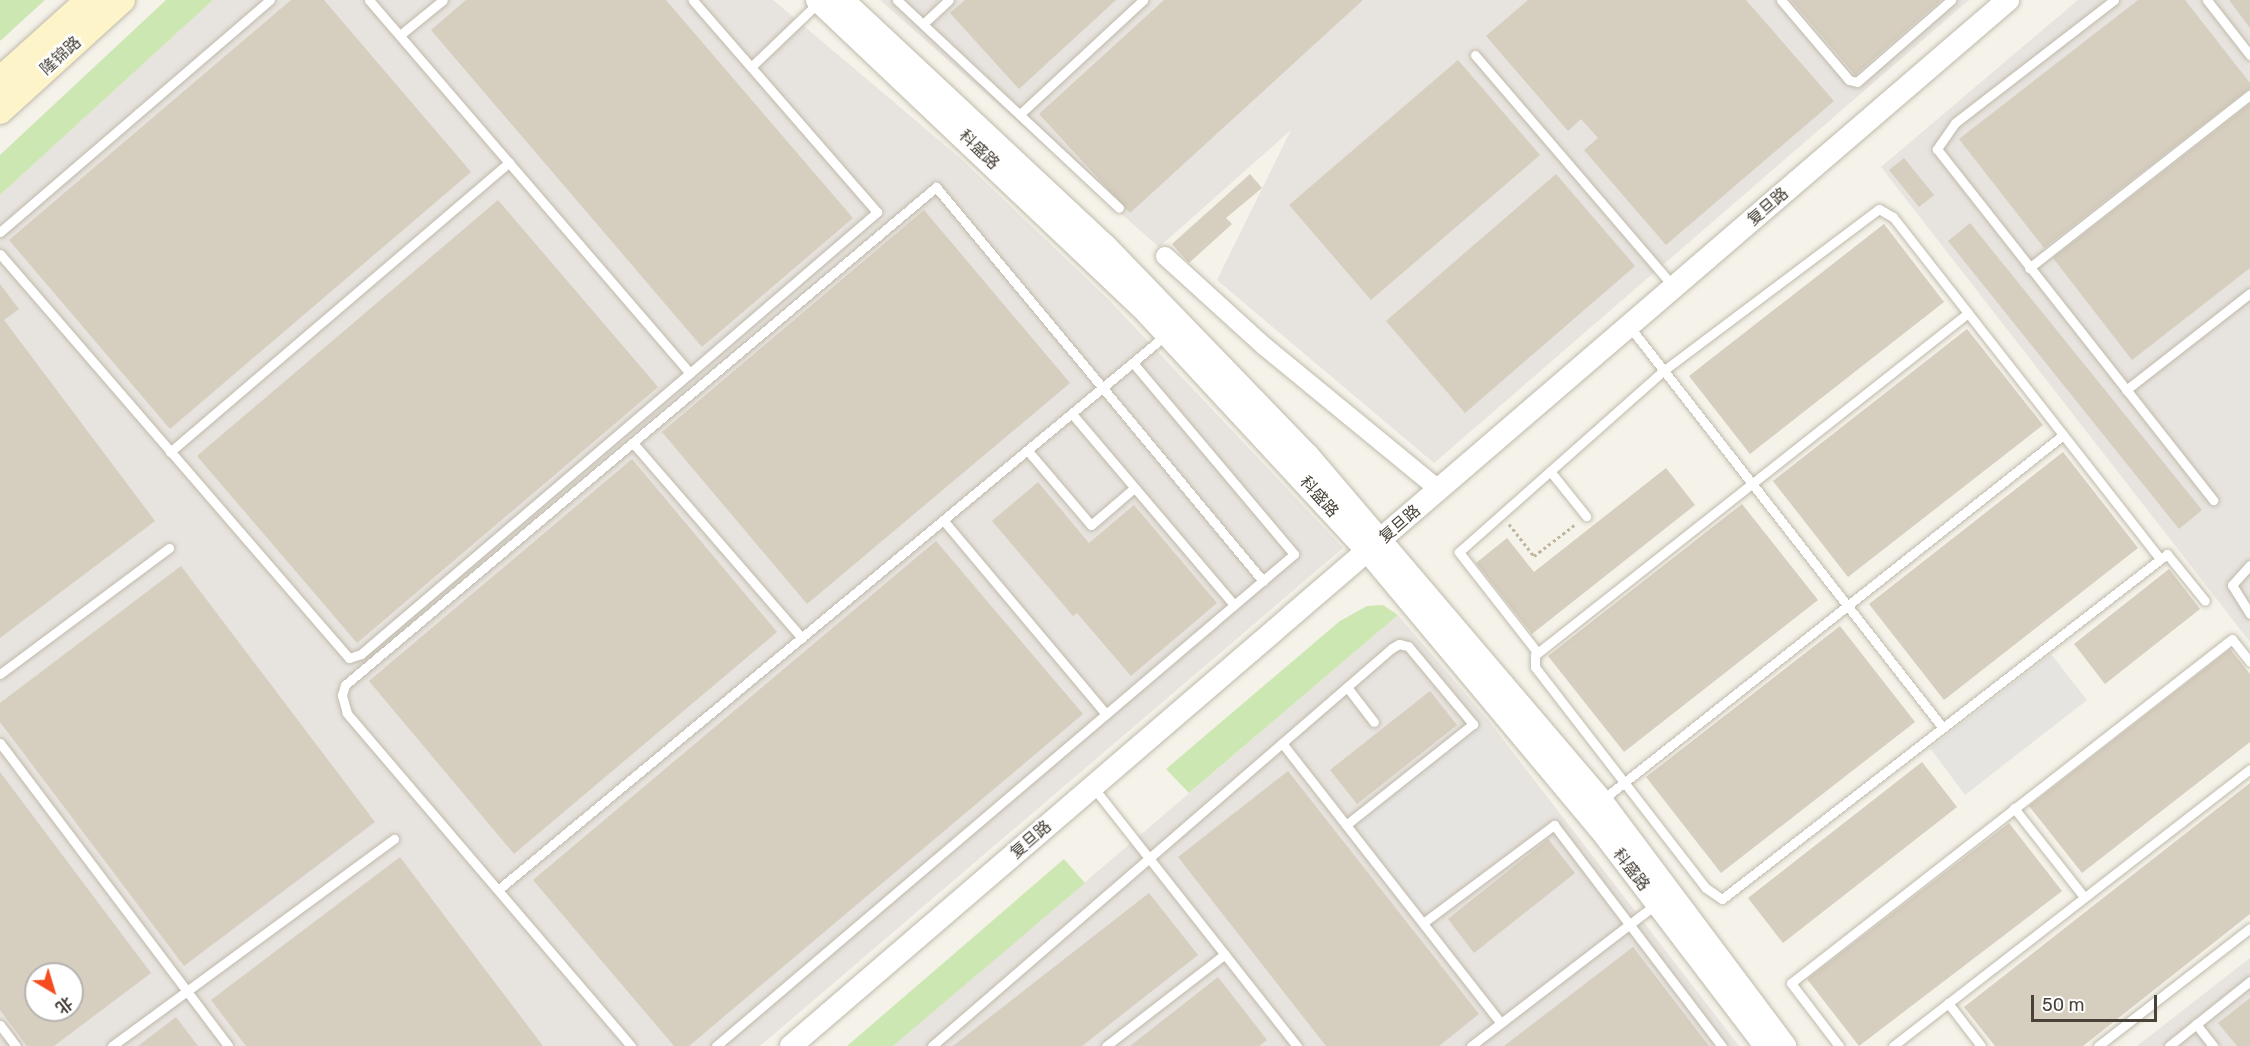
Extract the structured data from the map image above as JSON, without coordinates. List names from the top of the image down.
{
  "streets": {
    "main road": ["隆锦路"],
    "street": ["科盛路", "复旦路"]
  },
  "crossings": [
    ["科盛路", "复旦路"]
  ],
  "scale_bar": "50 m",
  "north": "bottom right"
}
